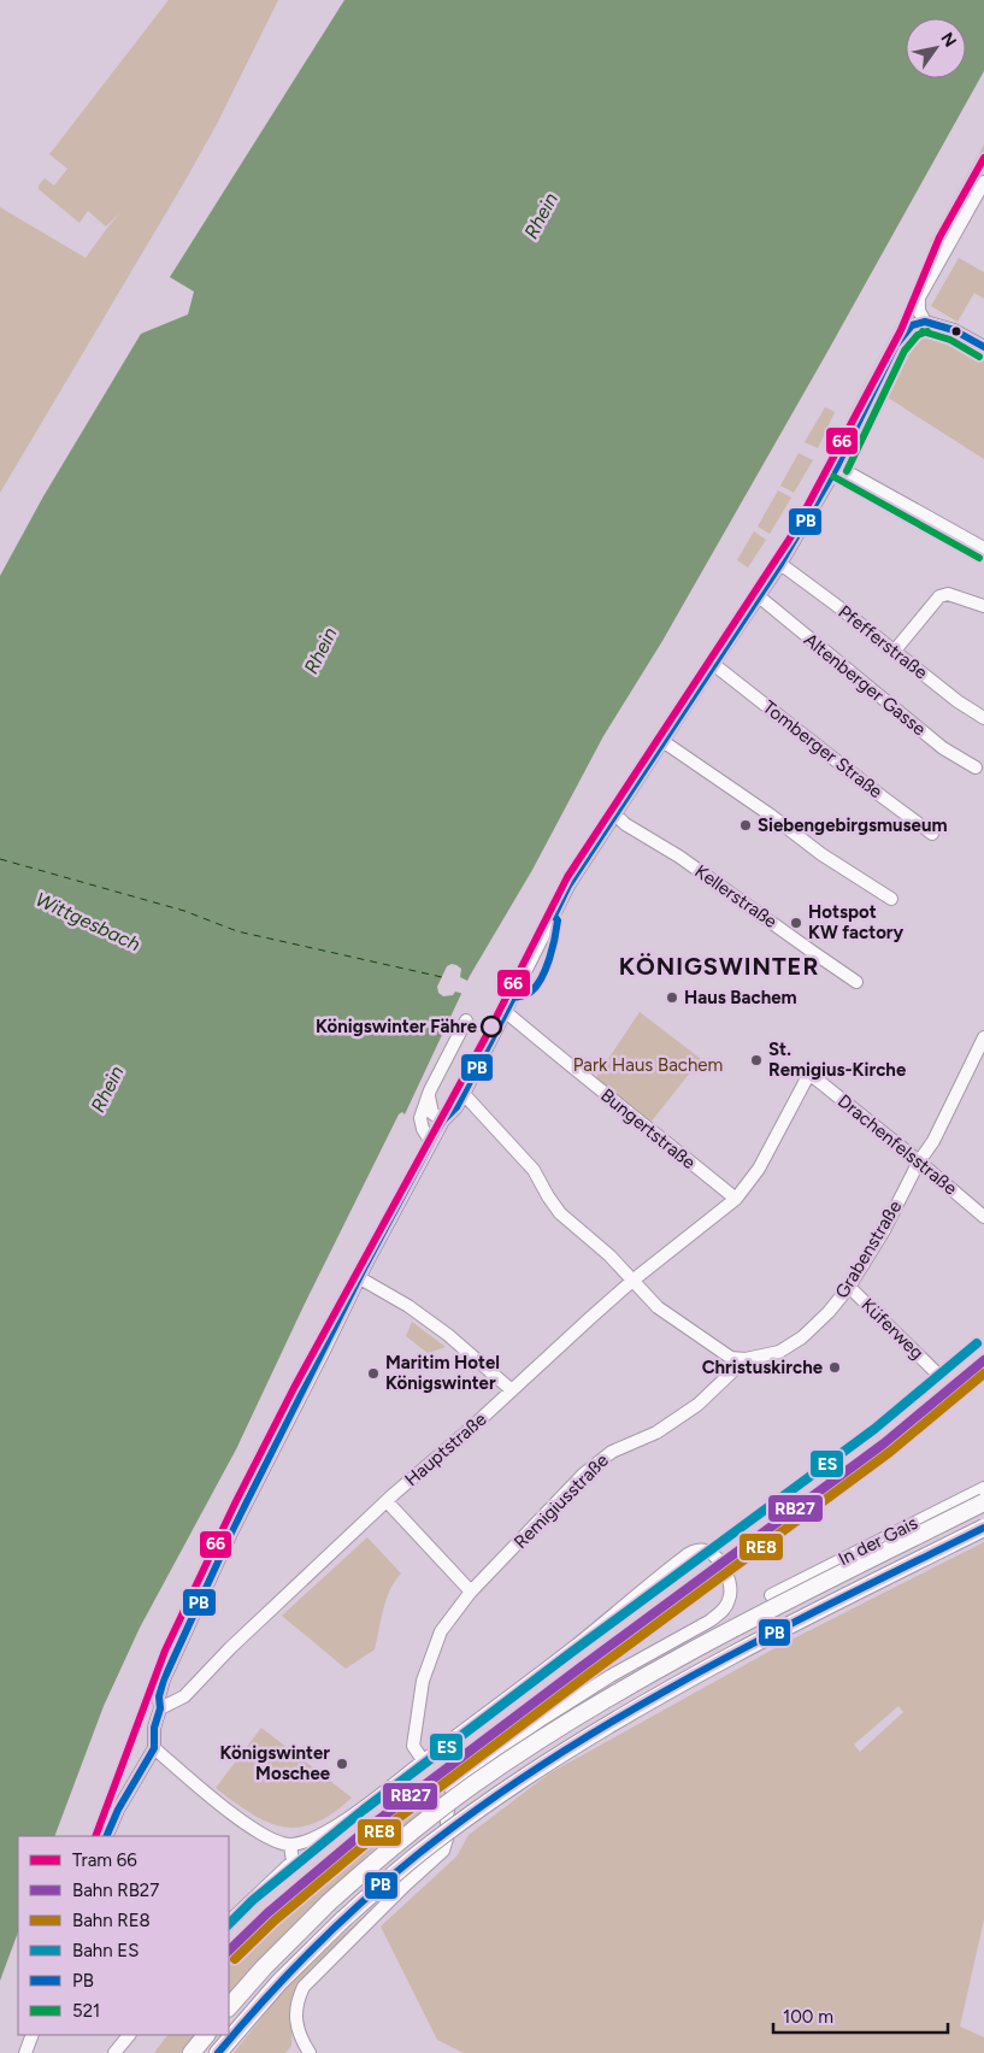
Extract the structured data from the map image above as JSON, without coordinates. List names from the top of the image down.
{
  "streets": {
    "street": [
      "Pfefferstraße",
      "Altenberger Gasse",
      "Tomberger Straße",
      "Kellerstraße",
      "Bungertstraße",
      "Drachenfelsstraße",
      "Grabenstraße",
      "Küferweg",
      "Hauptstraße",
      "Remigiusstraße",
      "In der Gais"
    ]
  },
  "crossings": [
    ["Bungertstraße", "Hauptstraße"],
    ["Drachenfelsstraße", "Grabenstraße"],
    ["Drachenfelsstraße", "Hauptstraße"],
    ["Grabenstraße", "Küferweg"],
    ["Grabenstraße", "Hauptstraße"],
    ["Grabenstraße", "Remigiusstraße"]
  ],
  "districts": ["KÖNIGSWINTER"],
  "water": ["Rhein", "Wittgesbach"],
  "parks": ["Park Haus Bachem"],
  "places": [
    "Siebengebirgsmuseum",
    "Hotspot KW factory",
    "Haus Bachem",
    "Königswinter Fähre",
    "St. Remigius-Kirche",
    "Christuskirche",
    "Maritim Hotel Königswinter",
    "Königswinter Moschee"
  ],
  "lines": [
    "tram line 66",
    "transit line PB",
    "transit line 521",
    "rail line ES",
    "rail line RB27",
    "rail line RE8"
  ],
  "legend": [
    "Tram 66",
    "Bahn RB27",
    "Bahn RE8",
    "Bahn ES",
    "PB",
    "521"
  ],
  "scale_bar": "100 m",
  "north": "top right"
}
